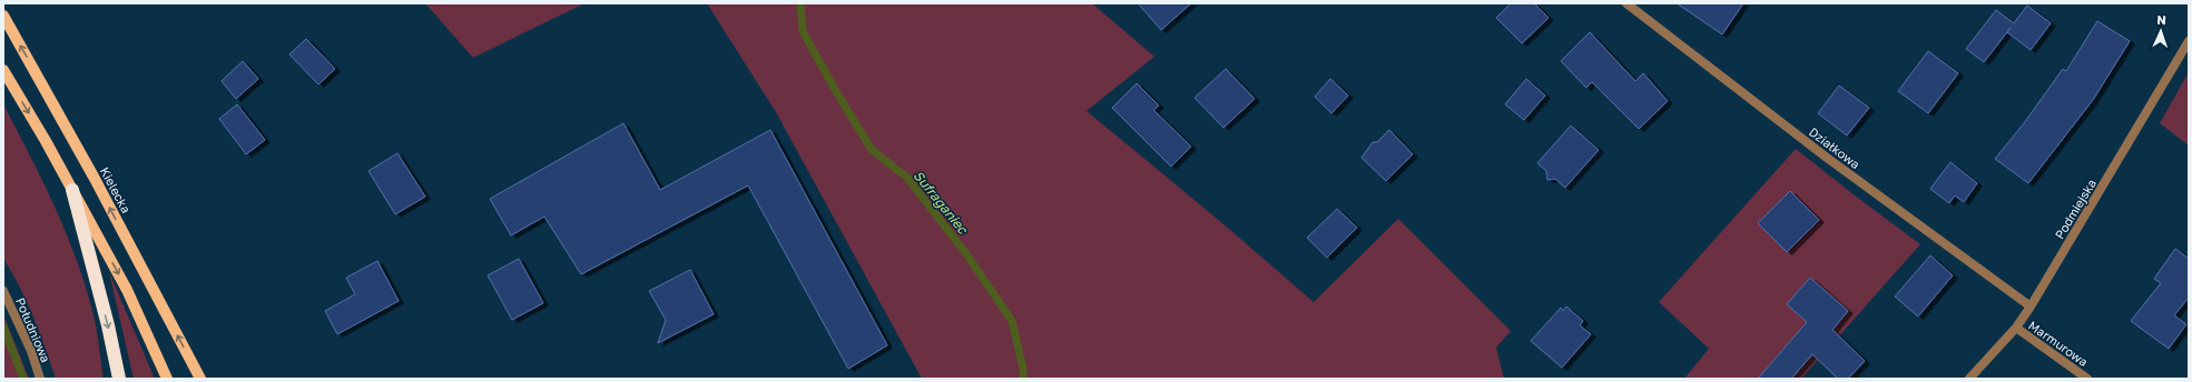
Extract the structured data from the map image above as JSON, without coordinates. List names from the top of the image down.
{
  "streets": {
    "main road": ["Kielecka"],
    "street": [
      "Działkowa",
      "Podmiejska",
      "Południowa",
      "Marmurowa"
    ]
  },
  "crossings": [
    ["Działkowa", "Podmiejska"],
    ["Podmiejska", "Marmurowa"]
  ],
  "water": ["Sufraganiec"],
  "north": "top"
}
